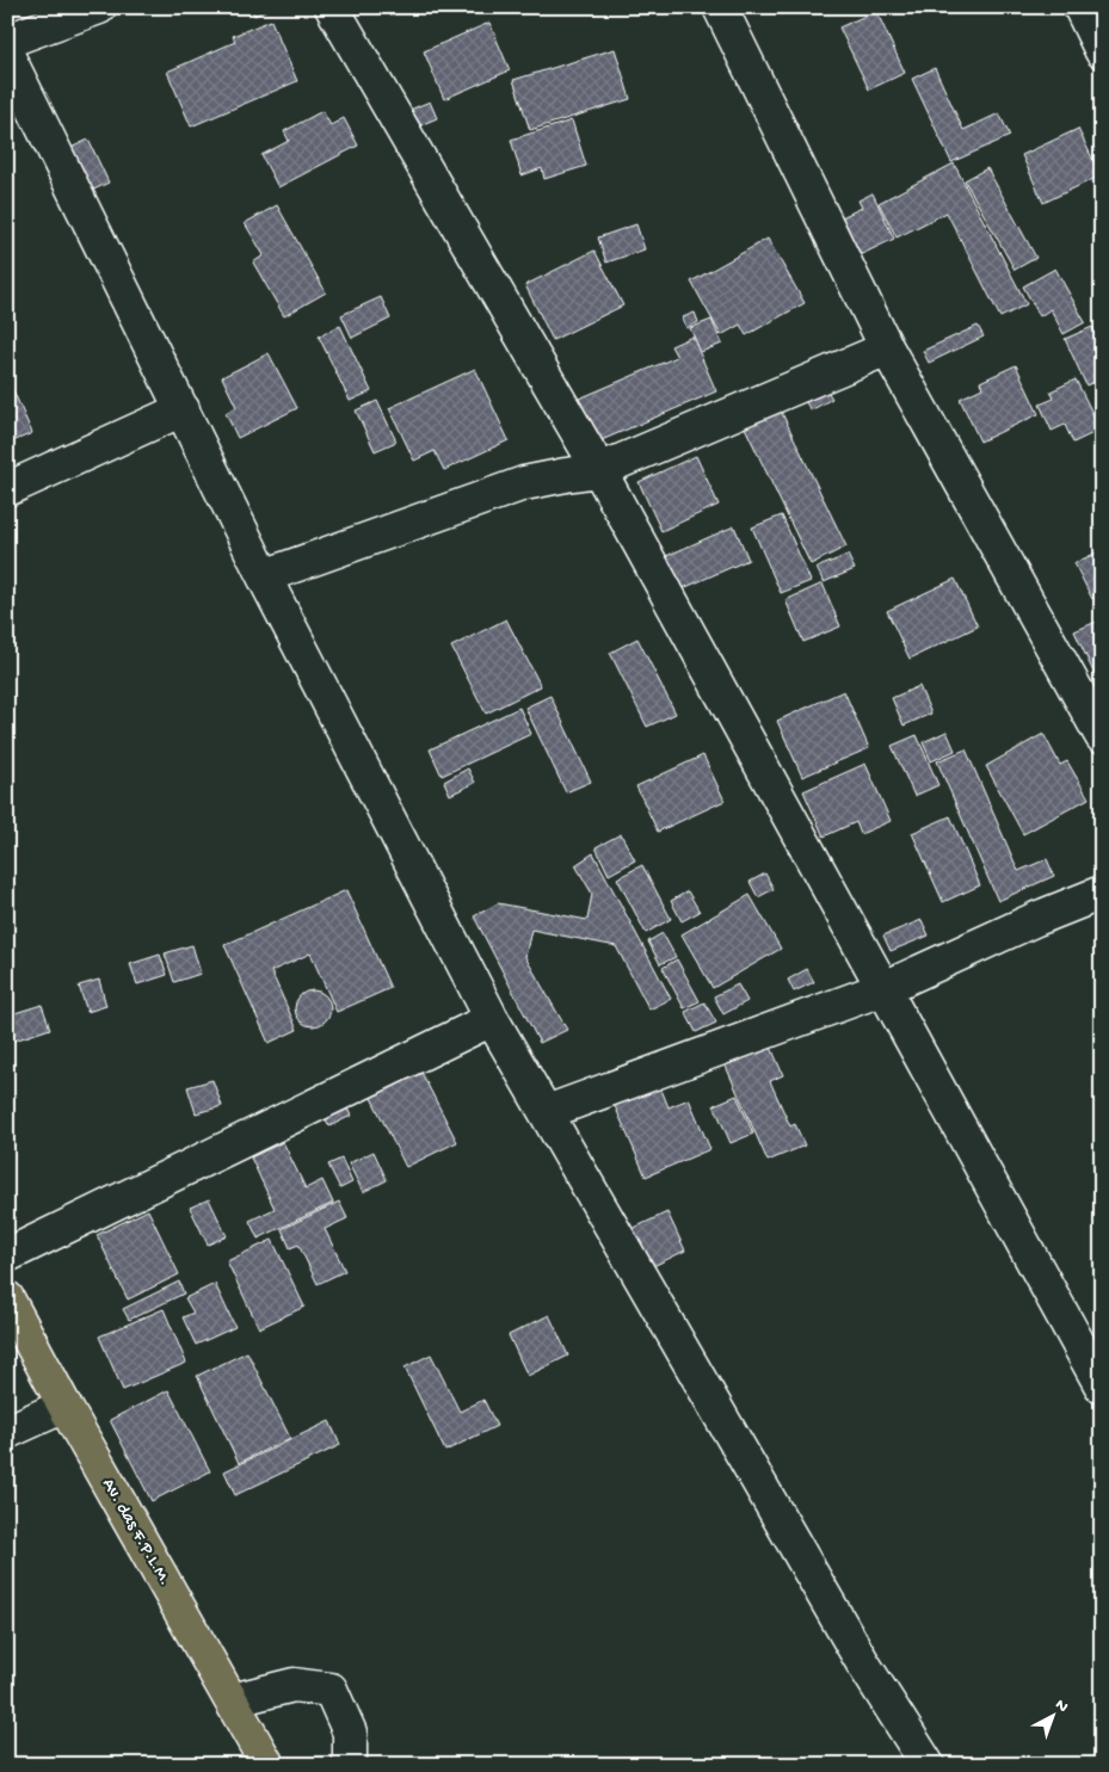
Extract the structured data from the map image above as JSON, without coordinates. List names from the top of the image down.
{
  "streets": {
    "main road": ["Av. das F.P.L.M."]
  },
  "north": "top right"
}
